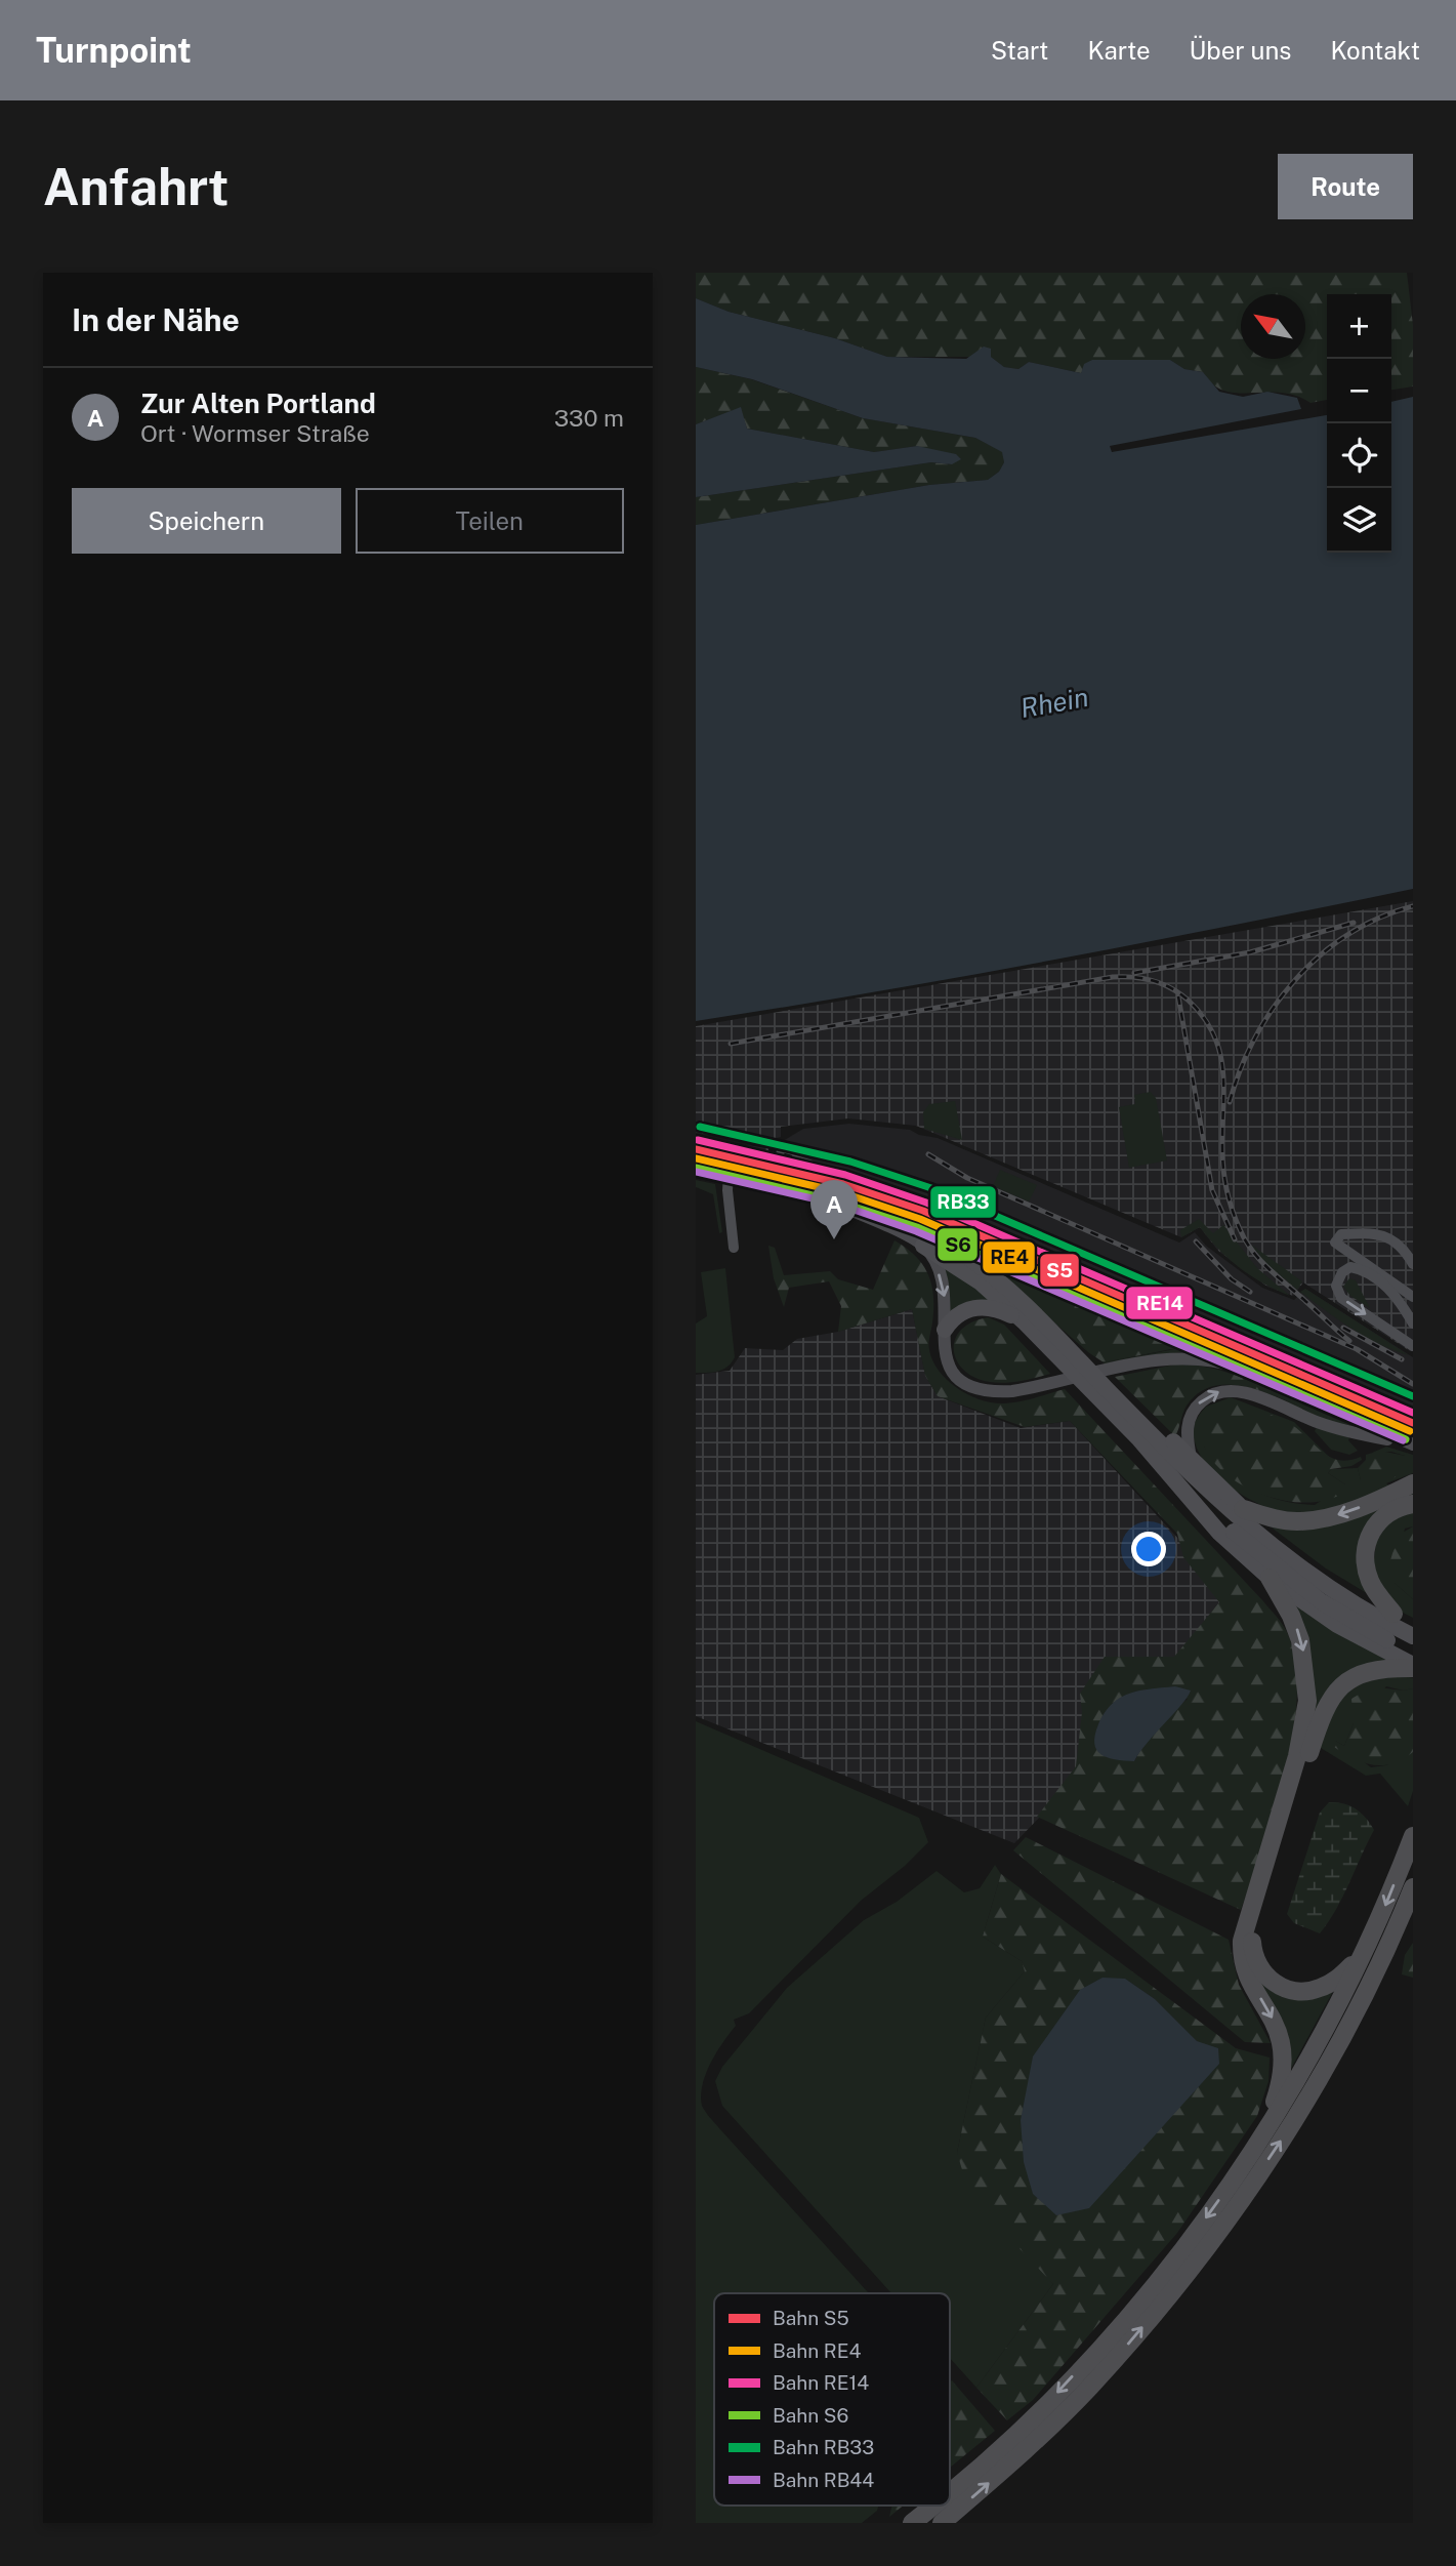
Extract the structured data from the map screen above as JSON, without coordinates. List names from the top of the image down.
{
  "water": ["Rhein"],
  "lines": [
    "rail line RB33",
    "rail line RE14",
    "rail line S5",
    "rail line RE4",
    "rail line S6",
    "rail line RB44"
  ],
  "legend": [
    "Bahn S5",
    "Bahn RE4",
    "Bahn RE14",
    "Bahn S6",
    "Bahn RB33",
    "Bahn RB44"
  ],
  "north": "top left",
  "page": {
    "header": "Turnpoint",
    "nav": [
      "Start",
      "Karte",
      "Über uns",
      "Kontakt"
    ],
    "buttons": [
      "Route",
      ["Speichern", "Teilen"]
    ],
    "title": "Anfahrt",
    "heading": "In der Nähe",
    "map_buttons": ["+", "−"],
    "list": [
      {
        "mark": "A",
        "name": "Zur Alten Portland",
        "note": "Ort · Wormser Straße",
        "value": "330 m"
      }
    ],
    "pins": "A"
  }
}
